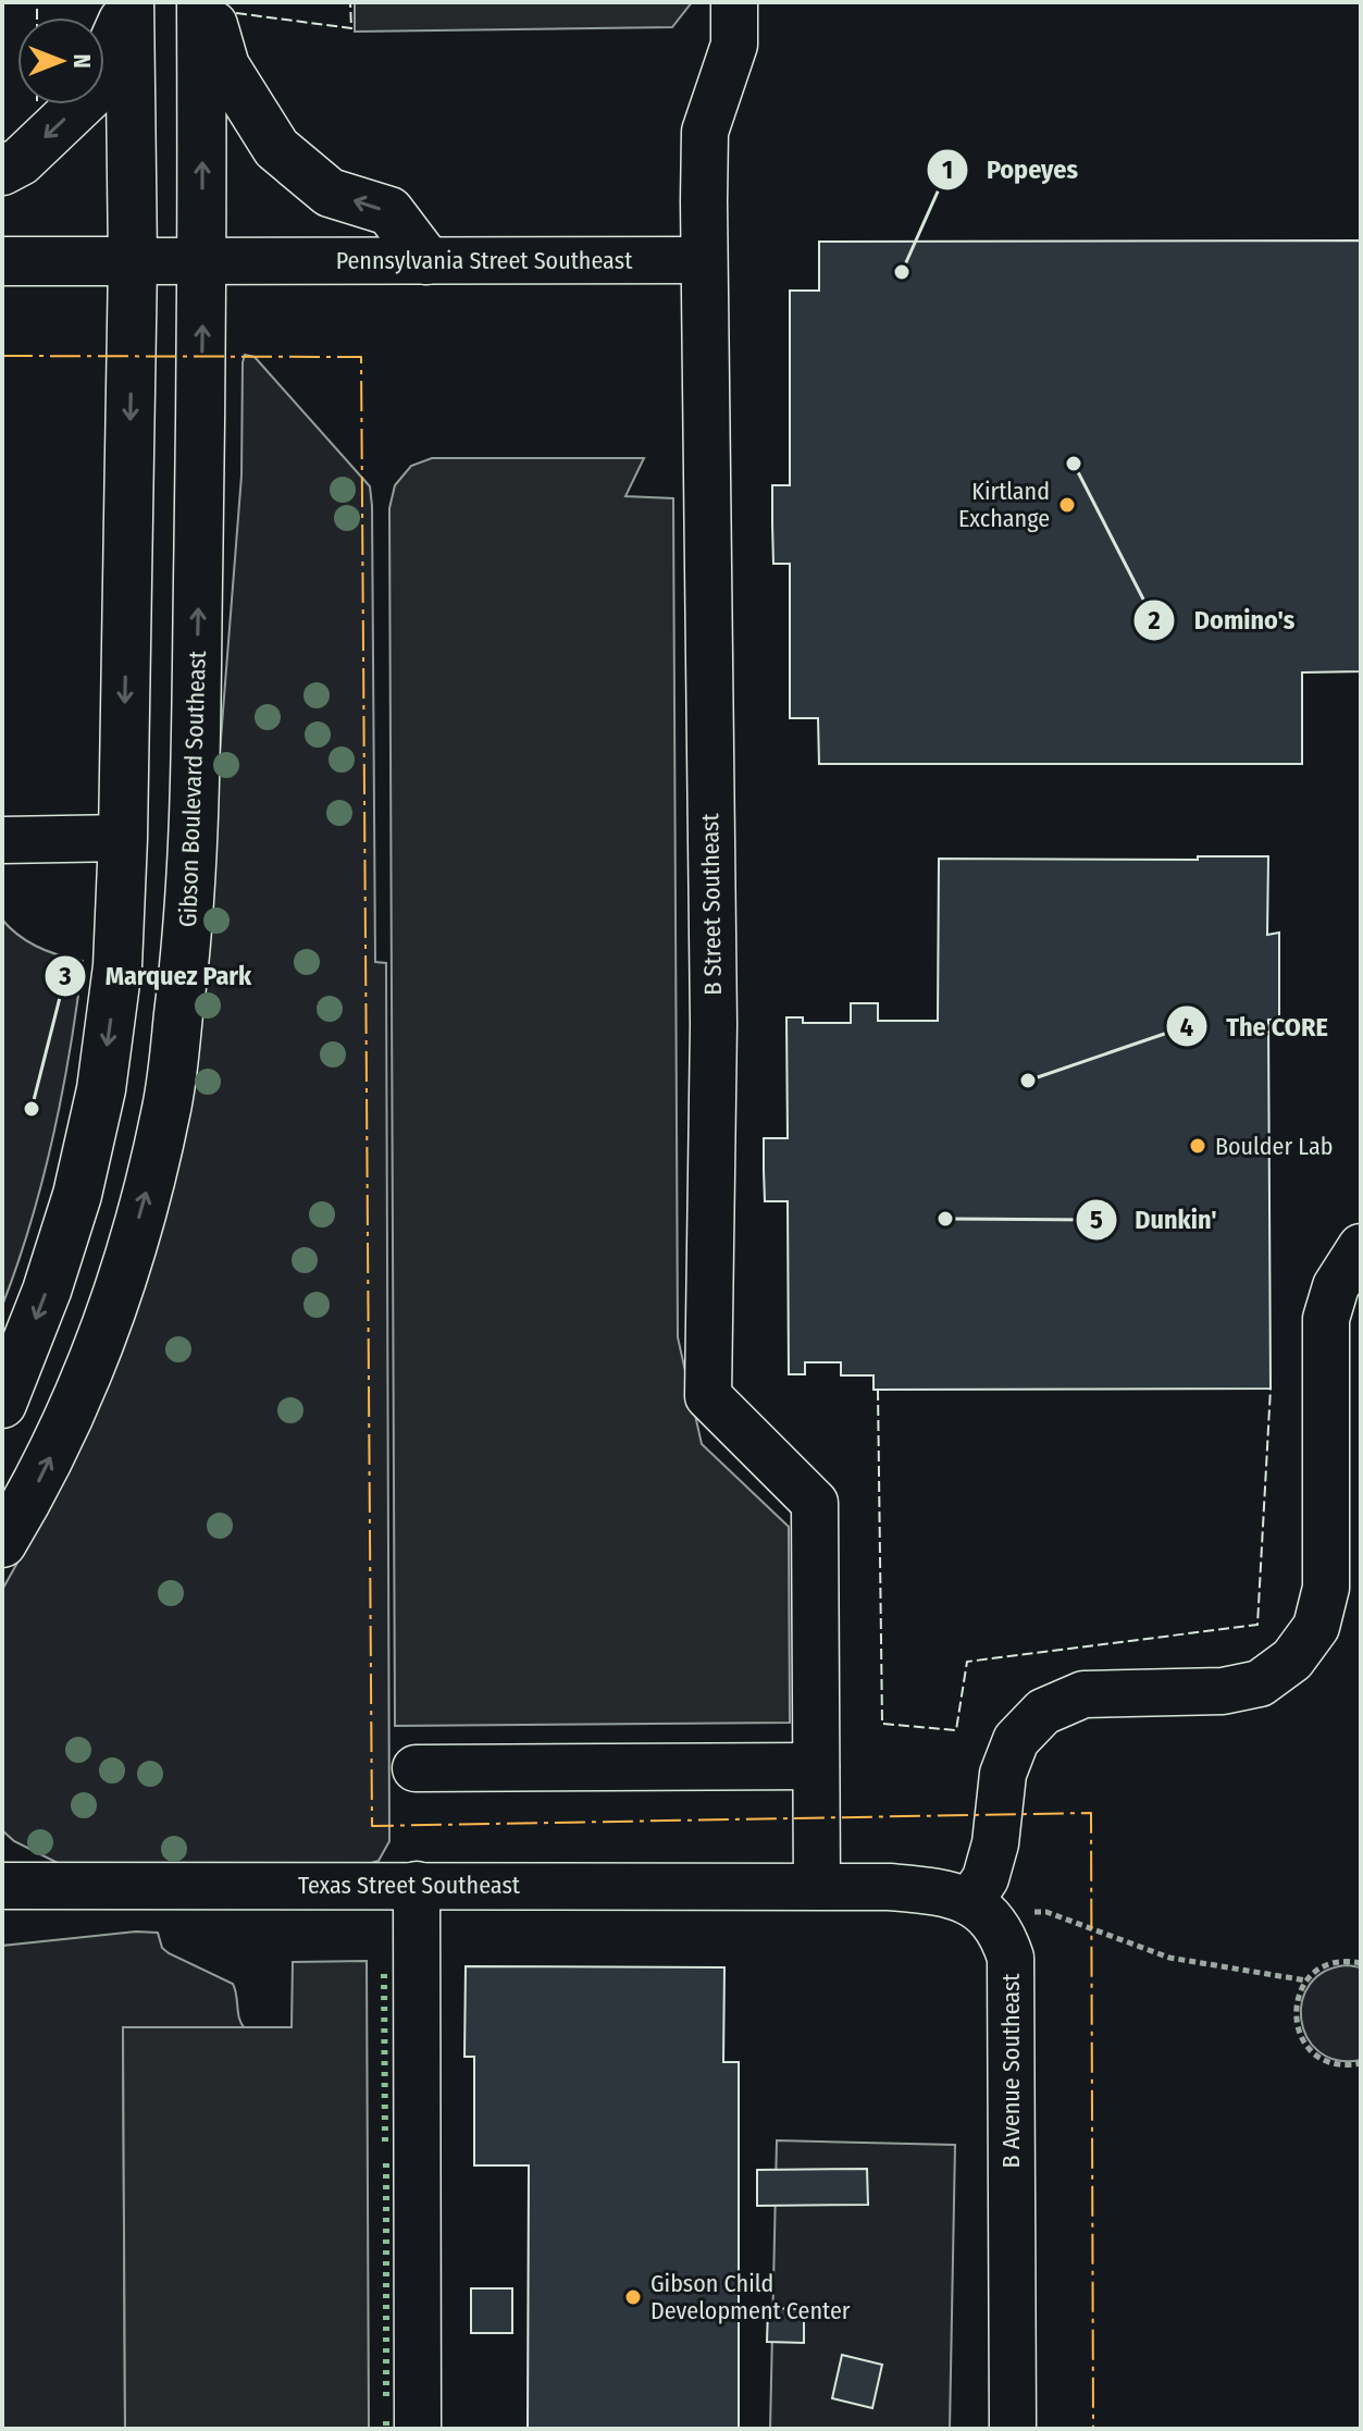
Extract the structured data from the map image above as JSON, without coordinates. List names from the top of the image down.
{
  "streets": {
    "main road": ["Pennsylvania Street Southeast", "Gibson Boulevard Southeast"],
    "street": ["B Street Southeast", "Texas Street Southeast", "B Avenue Southeast"]
  },
  "crossings": [
    ["Pennsylvania Street Southeast", "Gibson Boulevard Southeast"],
    ["Pennsylvania Street Southeast", "B Street Southeast"]
  ],
  "places": [
    "Popeyes",
    "Domino's",
    "Kirtland Exchange",
    "The CORE",
    "Marquez Park",
    "Boulder Lab",
    "Dunkin'",
    "Gibson Child Development Center"
  ],
  "north": "right"
}
